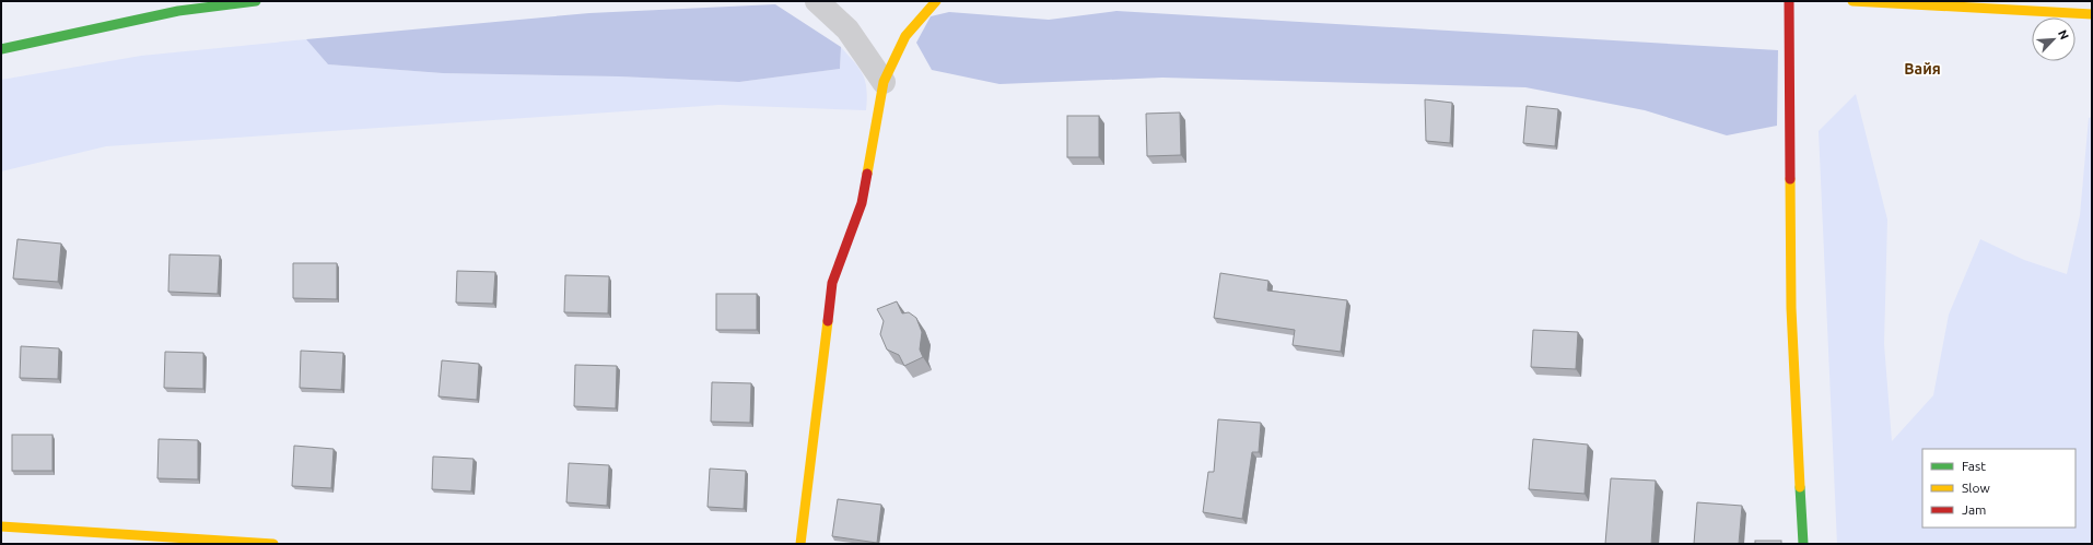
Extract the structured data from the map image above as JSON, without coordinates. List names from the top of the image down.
{
  "districts": ["Вайя"],
  "legend": ["Fast", "Slow", "Jam"],
  "north": "top right"
}
